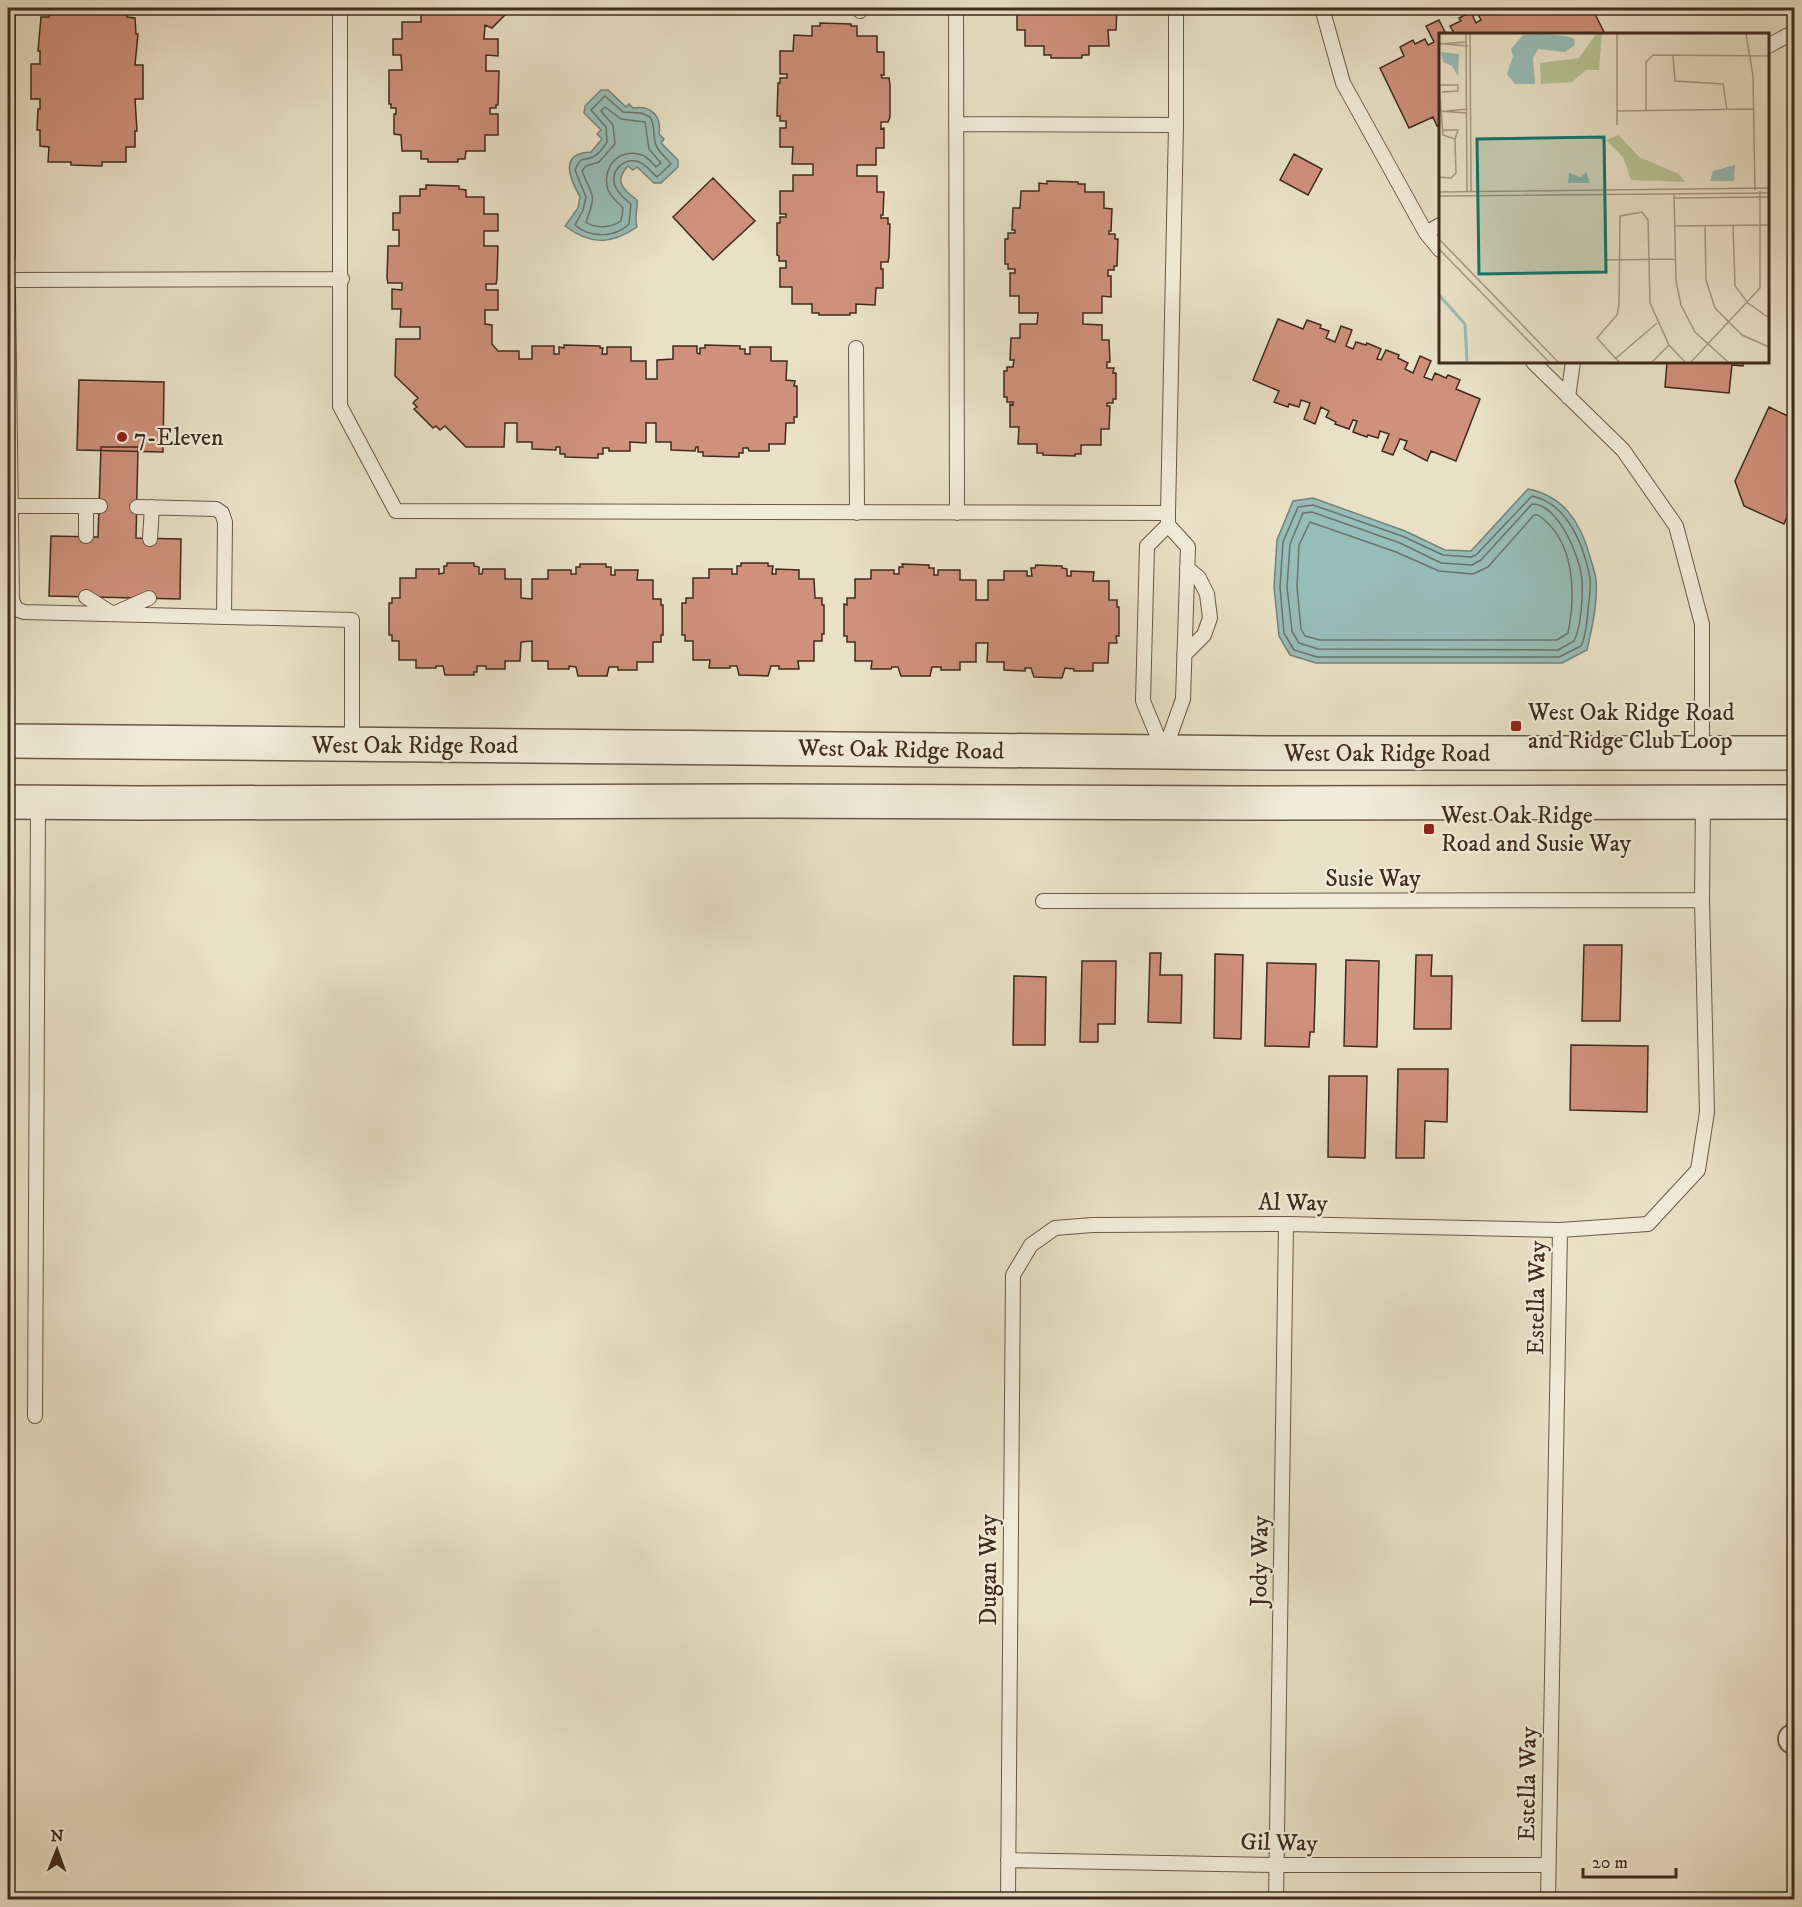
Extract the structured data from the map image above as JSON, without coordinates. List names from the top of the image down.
{
  "streets": {
    "street": ["West Oak Ridge Road"],
    "lane": [
      "Susie Way",
      "Al Way",
      "Estella Way",
      "Jody Way",
      "Dugan Way",
      "Gil Way"
    ]
  },
  "crossings": [
    ["West Oak Ridge Road", "Estella Way"],
    ["Susie Way", "Estella Way"],
    ["Al Way", "Estella Way"],
    ["Al Way", "Jody Way"],
    ["Al Way", "Dugan Way"],
    ["Estella Way", "Gil Way"],
    ["Jody Way", "Gil Way"],
    ["Dugan Way", "Gil Way"]
  ],
  "places": {
    "other": ["7-Eleven"],
    "transit": ["West Oak Ridge Road and Ridge Club Loop", "West Oak Ridge Road and Susie Way"]
  },
  "scale_bar": "20 m",
  "north": "top"
}
